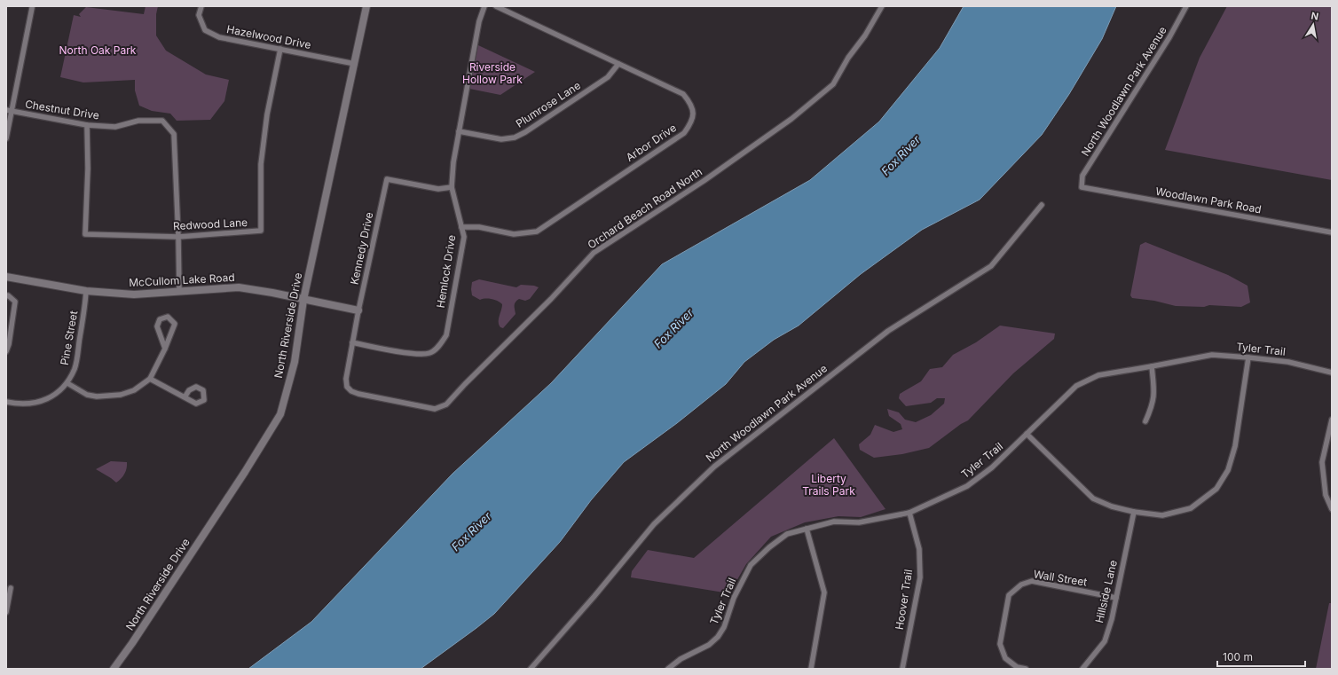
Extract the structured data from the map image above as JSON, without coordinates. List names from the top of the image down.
{
  "streets": {
    "street": [
      "Hazelwood Drive",
      "North Woodlawn Park Avenue",
      "Plumrose Lane",
      "Chestnut Drive",
      "Arbor Drive",
      "Woodlawn Park Road",
      "Orchard Beach Road North",
      "Redwood Lane",
      "Kennedy Drive",
      "Hemlock Drive",
      "McCullom Lake Road",
      "North Riverside Drive",
      "Pine Street",
      "Tyler Trail",
      "Wall Street",
      "Hillside Lane",
      "Hoover Trail"
    ]
  },
  "crossings": [
    ["Hazelwood Drive", "Redwood Lane"],
    ["Hazelwood Drive", "North Riverside Drive"],
    ["North Woodlawn Park Avenue", "Woodlawn Park Road"],
    ["Plumrose Lane", "Arbor Drive"],
    ["Plumrose Lane", "Hemlock Drive"],
    ["Chestnut Drive", "Redwood Lane"],
    ["Chestnut Drive", "McCullom Lake Road"],
    ["Arbor Drive", "Hemlock Drive"],
    ["Orchard Beach Road North", "Kennedy Drive"],
    ["Kennedy Drive", "Hemlock Drive"],
    ["Kennedy Drive", "McCullom Lake Road"],
    ["McCullom Lake Road", "North Riverside Drive"],
    ["McCullom Lake Road", "Pine Street"],
    ["Tyler Trail", "Hoover Trail"],
    ["Wall Street", "Hillside Lane"]
  ],
  "water": ["Fox River"],
  "parks": ["North Oak Park", "Riverside Hollow Park", "Liberty Trails Park"],
  "scale_bar": "100 m",
  "north": "top"
}
